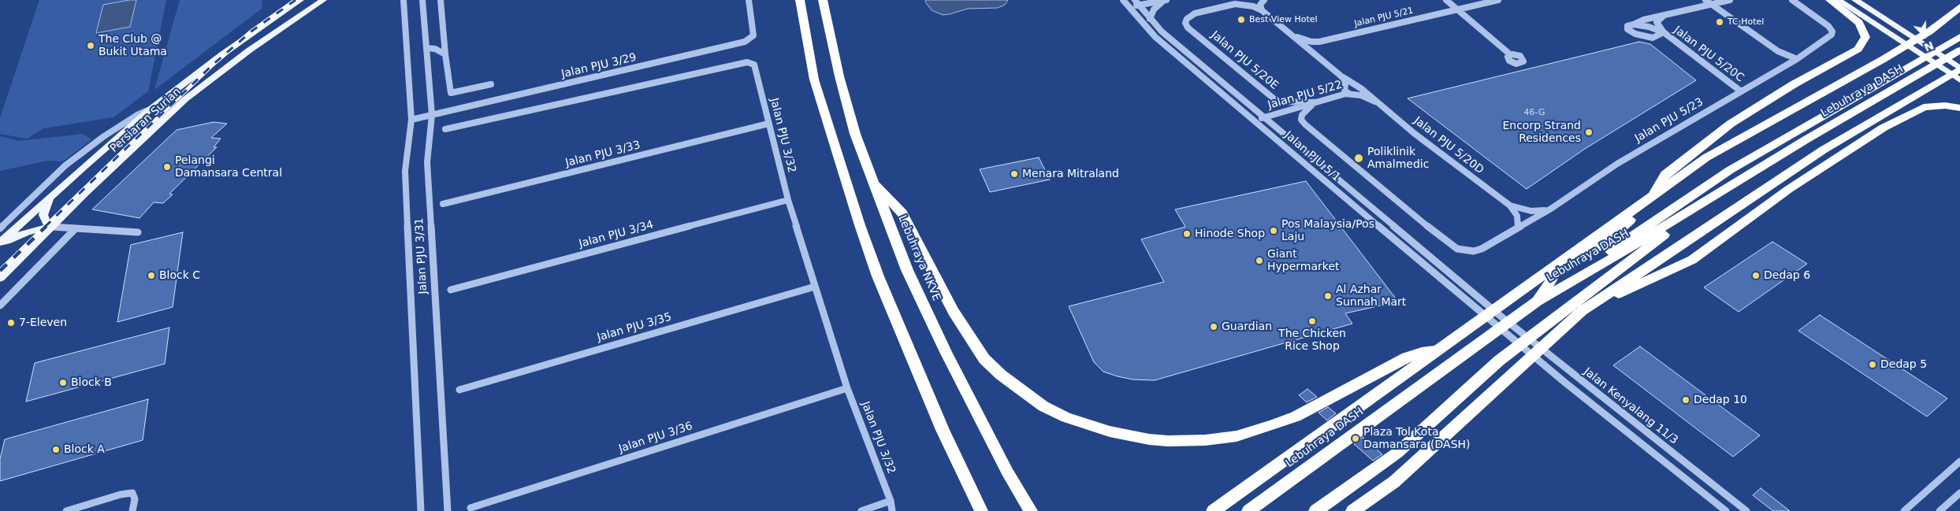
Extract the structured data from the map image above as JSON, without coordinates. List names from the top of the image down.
{
  "streets": {
    "highway": ["Lebuhraya DASH", "Lebuhraya NKVE"],
    "main road": ["Persiaran Surian"],
    "street": [
      "Jalan PJU 5/21",
      "Jalan PJU 5/20C",
      "Jalan PJU 5/20E",
      "Jalan PJU 3/29",
      "Jalan PJU 5/22",
      "Jalan PJU 5/23",
      "Jalan PJU 3/32",
      "Jalan PJU 5/20D",
      "Jalan PJU 3/33",
      "Jalan PJU 5/1",
      "Jalan PJU 3/34",
      "Jalan PJU 3/31",
      "Jalan PJU 3/35",
      "Jalan Kenyalang 11/3",
      "Jalan PJU 3/36"
    ]
  },
  "crossings": [
    ["Jalan PJU 5/21", "Jalan PJU 5/20D"],
    ["Jalan PJU 5/20C", "Jalan PJU 5/23"],
    ["Jalan PJU 5/20E", "Jalan PJU 5/22"],
    ["Jalan PJU 5/20E", "Jalan PJU 5/23"],
    ["Jalan PJU 5/20E", "Jalan PJU 5/20D"],
    ["Jalan PJU 3/29", "Jalan PJU 3/31"],
    ["Jalan PJU 5/22", "Jalan PJU 5/23"],
    ["Jalan PJU 5/22", "Jalan PJU 5/20D"],
    ["Jalan PJU 5/22", "Jalan PJU 5/1"],
    ["Jalan PJU 5/23", "Jalan PJU 5/20D"],
    ["Jalan PJU 3/32", "Jalan PJU 3/33"],
    ["Jalan PJU 3/32", "Jalan PJU 3/34"],
    ["Jalan PJU 3/32", "Jalan PJU 3/35"],
    ["Jalan PJU 3/32", "Jalan PJU 3/36"],
    ["Jalan PJU 5/1", "Jalan Kenyalang 11/3"]
  ],
  "places": [
    "Best View Hotel",
    "TC Hotel",
    "The Club @ Bukit Utama",
    "Encorp Strand Residences",
    "Poliklinik Amalmedic",
    "Pelangi Damansara Central",
    "Menara Mitraland",
    "Pos Malaysia/Pos Laju",
    "Hinode Shop",
    "Giant Hypermarket",
    "Block C",
    "Dedap 6",
    "Al Azhar Sunnah Mart",
    "The Chicken Rice Shop",
    "7-Eleven",
    "Guardian",
    "Dedap 5",
    "Block B",
    "Dedap 10",
    "Plaza Tol Kota Damansara (DASH)",
    "Block A"
  ],
  "house_numbers": ["46-G"],
  "north": "bottom"
}
